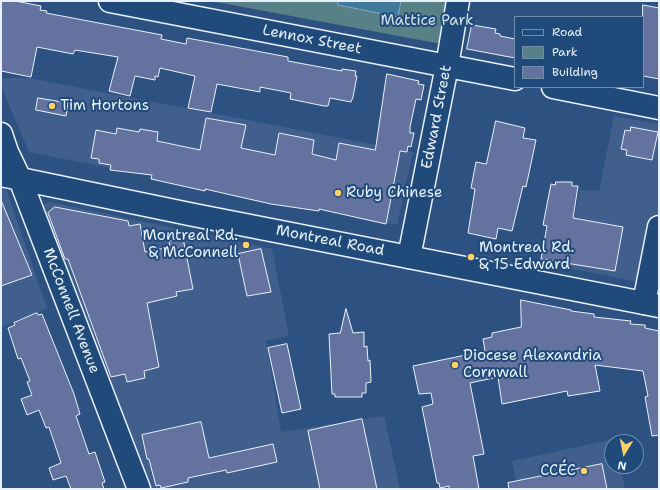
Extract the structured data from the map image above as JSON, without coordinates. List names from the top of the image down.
{
  "streets": {
    "main road": [
      "Lennox Street",
      "Edward Street",
      "Montreal Road",
      "McConnell Avenue"
    ]
  },
  "crossings": [
    ["Lennox Street", "Edward Street"],
    ["Edward Street", "Montreal Road"],
    ["Montreal Road", "McConnell Avenue"]
  ],
  "parks": ["Mattice Park"],
  "places": [
    "Tim Hortons",
    "Ruby Chinese",
    "Montreal Rd. & McConnell",
    "Montreal Rd. & 15 Edward",
    "Diocese Alexandria Cornwall",
    "CCÉC"
  ],
  "legend": ["Road", "Park", "Building"],
  "north": "bottom"
}
